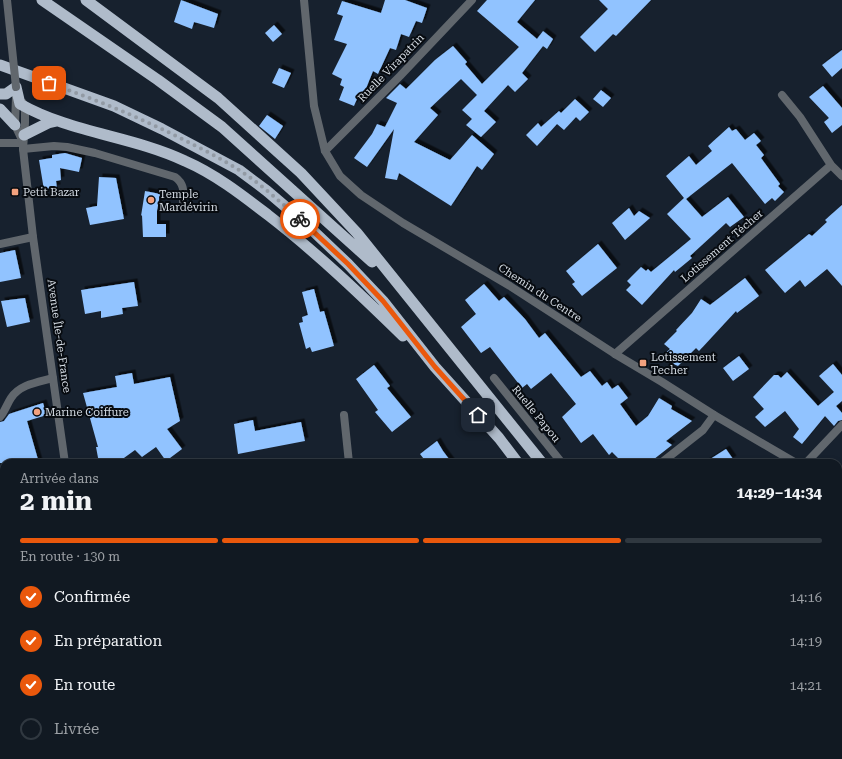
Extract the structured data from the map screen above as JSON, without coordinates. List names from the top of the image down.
{
  "streets": {
    "street": [
      "Ruelle Virapatrin",
      "Lotissement Técher",
      "Chemin du Centre",
      "Avenue Île-de-France",
      "Ruelle Papou"
    ]
  },
  "crossings": [
    ["Ruelle Virapatrin", "Chemin du Centre"],
    ["Lotissement Técher", "Chemin du Centre"]
  ],
  "places": {
    "transit": ["Petit Bazar", "Lotissement Techer"],
    "other": ["Temple Mardévirin", "Marine Coiffure"]
  },
  "page": {
    "heading": ["2 min", "Arrivée dans", "14:29–14:34"],
    "bar": "En route · 130 m",
    "list": [
      ["Confirmée", "14:16"],
      ["En préparation", "14:19"],
      ["En route", "14:21"],
      "Livrée"
    ]
  }
}
